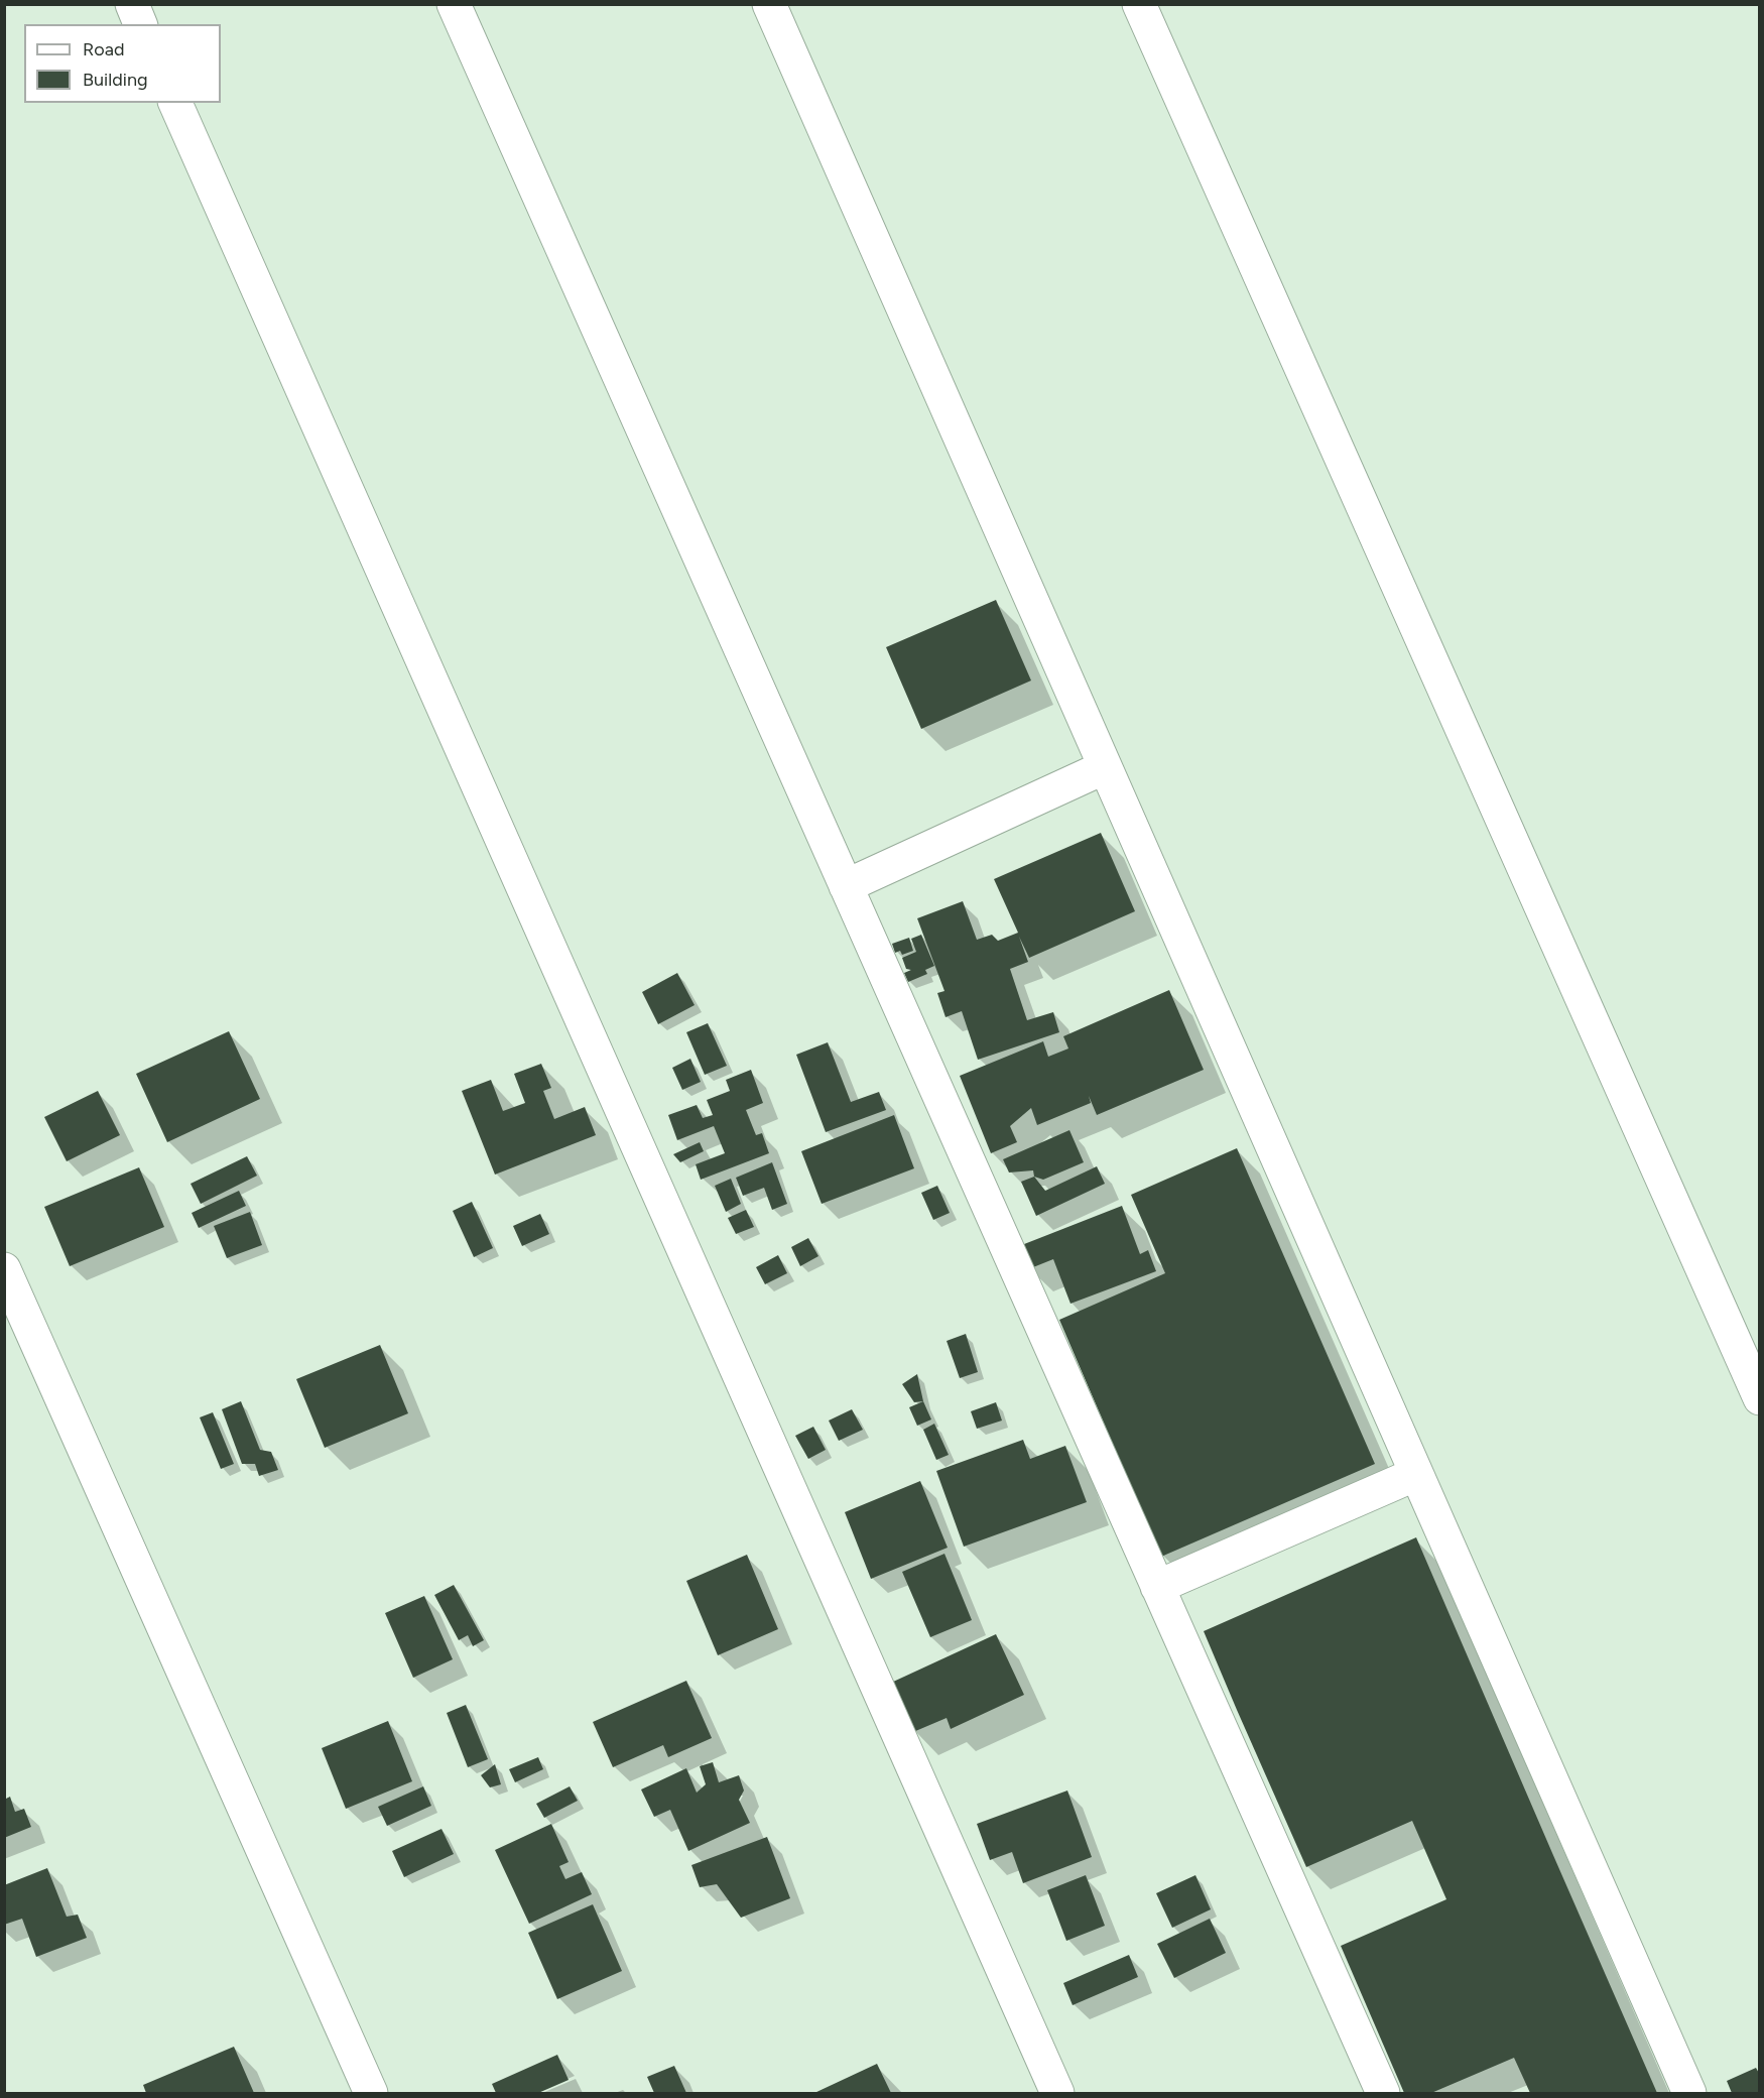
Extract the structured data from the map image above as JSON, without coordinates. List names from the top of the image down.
{
  "legend": ["Road", "Building"]
}
